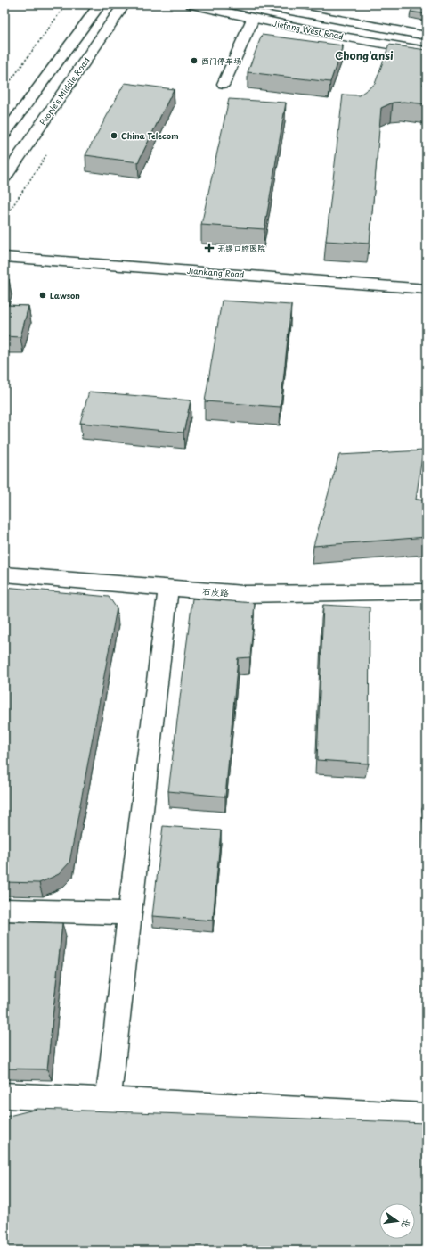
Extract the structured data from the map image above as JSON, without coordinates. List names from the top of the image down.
{
  "streets": {
    "main road": [
      "Jiefang West Road",
      "People's Middle Road",
      "Jiankang Road",
      "石皮路"
    ]
  },
  "districts": ["Chong'ansi"],
  "places": {
    "other": ["西门停车场", "China Telecom", "Lawson"],
    "health": ["无锡口腔医院"]
  },
  "north": "right"
}
